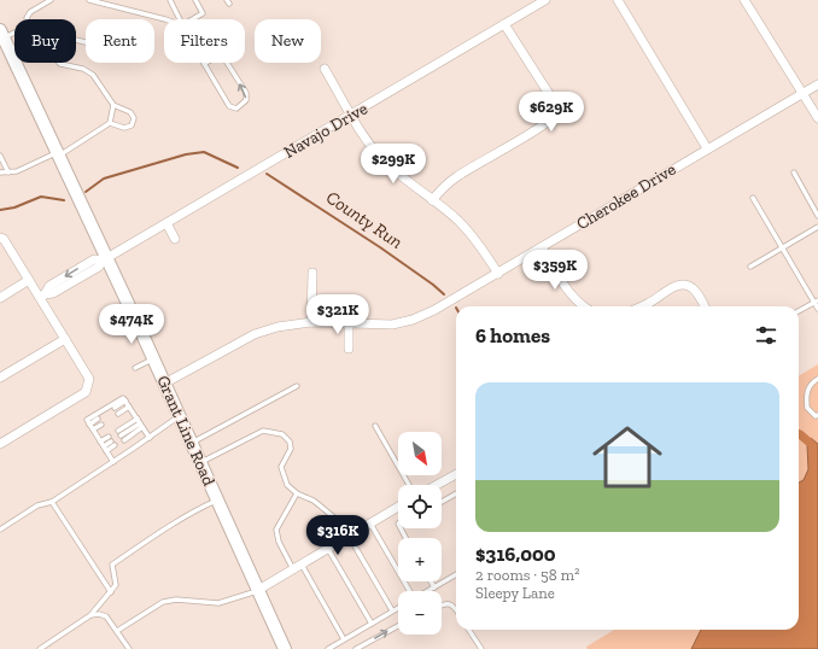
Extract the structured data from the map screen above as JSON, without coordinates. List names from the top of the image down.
{
  "streets": {
    "main road": ["Grant Line Road"],
    "street": ["Navajo Drive", "Cherokee Drive"]
  },
  "crossings": [
    ["Navajo Drive", "Grant Line Road"],
    ["Cherokee Drive", "Grant Line Road"]
  ],
  "water": ["County Run"],
  "north": "bottom right",
  "page": {
    "chip": [
      "Buy",
      "Rent",
      "Filters",
      "New"
    ],
    "price": [
      "$629K",
      "$299K",
      "$359K",
      "$321K",
      "$474K",
      "$316K"
    ],
    "heading": "6 homes",
    "list": [
      {
        "name": "$316,000",
        "note": "2 rooms · 58 m² · Sleepy Lane"
      }
    ],
    "map_buttons": ["+", "−"]
  }
}
